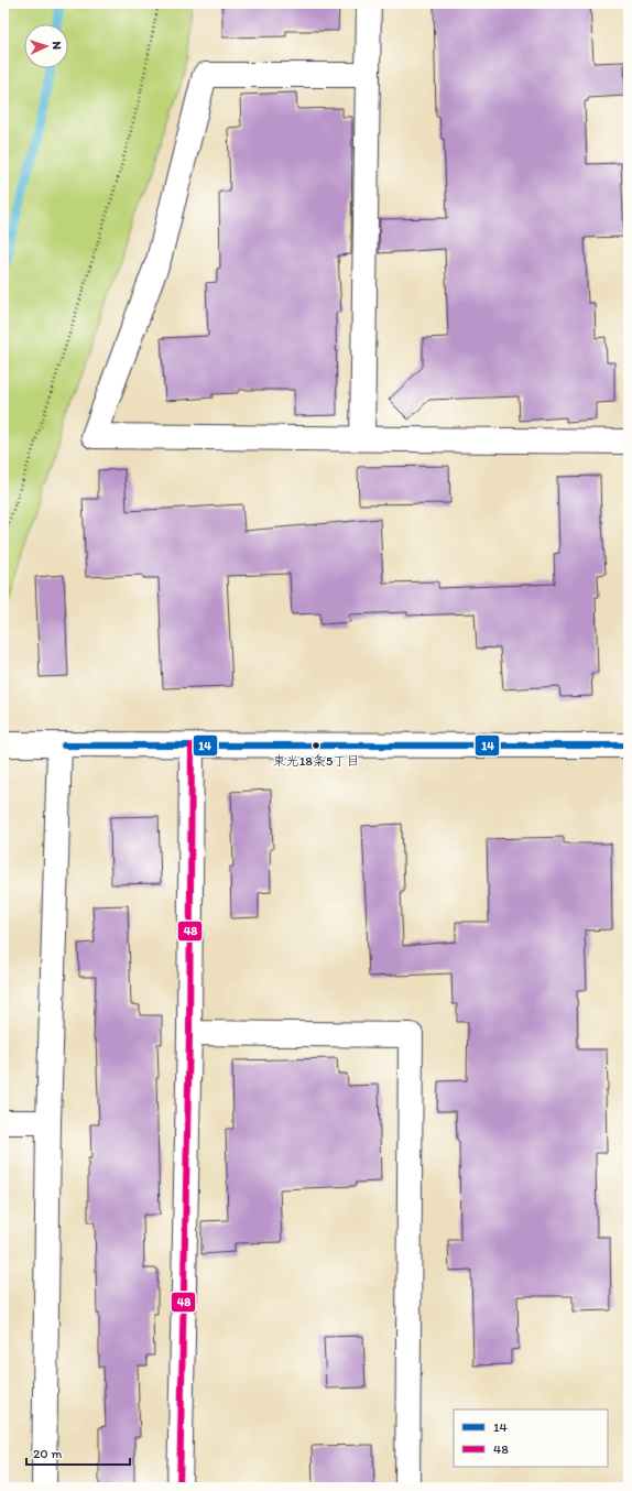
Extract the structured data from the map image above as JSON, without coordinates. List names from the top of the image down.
{
  "places": ["東光18条5丁目"],
  "lines": ["transit line 14", "transit line 48"],
  "legend": ["14", "48"],
  "scale_bar": "20 m",
  "north": "right"
}
